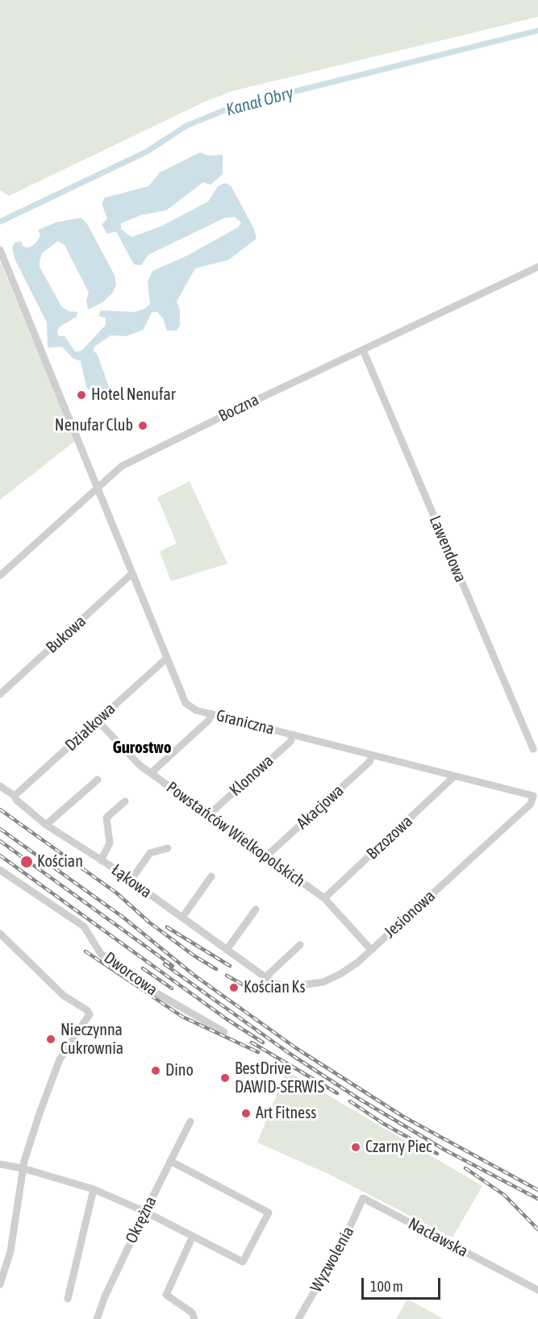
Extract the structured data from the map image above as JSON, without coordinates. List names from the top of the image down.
{
  "streets": {
    "street": [
      "Boczna",
      "Lawendowa",
      "Bukowa",
      "Graniczna",
      "Działkowa",
      "Klonowa",
      "Akacjowa",
      "Powstańców Wielkopolskich",
      "Brzozowa",
      "Łąkowa",
      "Jesionowa",
      "Dworcowa",
      "Okrężna",
      "Nacławska",
      "Wyzwolenia"
    ]
  },
  "crossings": [
    ["Boczna", "Lawendowa"],
    ["Boczna", "Graniczna"],
    ["Bukowa", "Graniczna"],
    ["Graniczna", "Działkowa"],
    ["Graniczna", "Klonowa"],
    ["Graniczna", "Akacjowa"],
    ["Graniczna", "Brzozowa"],
    ["Graniczna", "Jesionowa"],
    ["Działkowa", "Powstańców Wielkopolskich"],
    ["Działkowa", "Łąkowa"],
    ["Klonowa", "Powstańców Wielkopolskich"],
    ["Akacjowa", "Powstańców Wielkopolskich"],
    ["Powstańców Wielkopolskich", "Brzozowa"],
    ["Powstańców Wielkopolskich", "Jesionowa"],
    ["Łąkowa", "Jesionowa"],
    ["Nacławska", "Wyzwolenia"]
  ],
  "districts": ["Gurostwo"],
  "water": ["Kanał Obry"],
  "places": [
    "Hotel Nenufar",
    "Nenufar Club",
    "Kościan",
    "Kościan Ks",
    "Nieczynna Cukrownia",
    "Dino",
    "BestDrive DAWID-SERWIS",
    "Art Fitness",
    "Czarny Piec"
  ],
  "scale_bar": "100 m"
}
